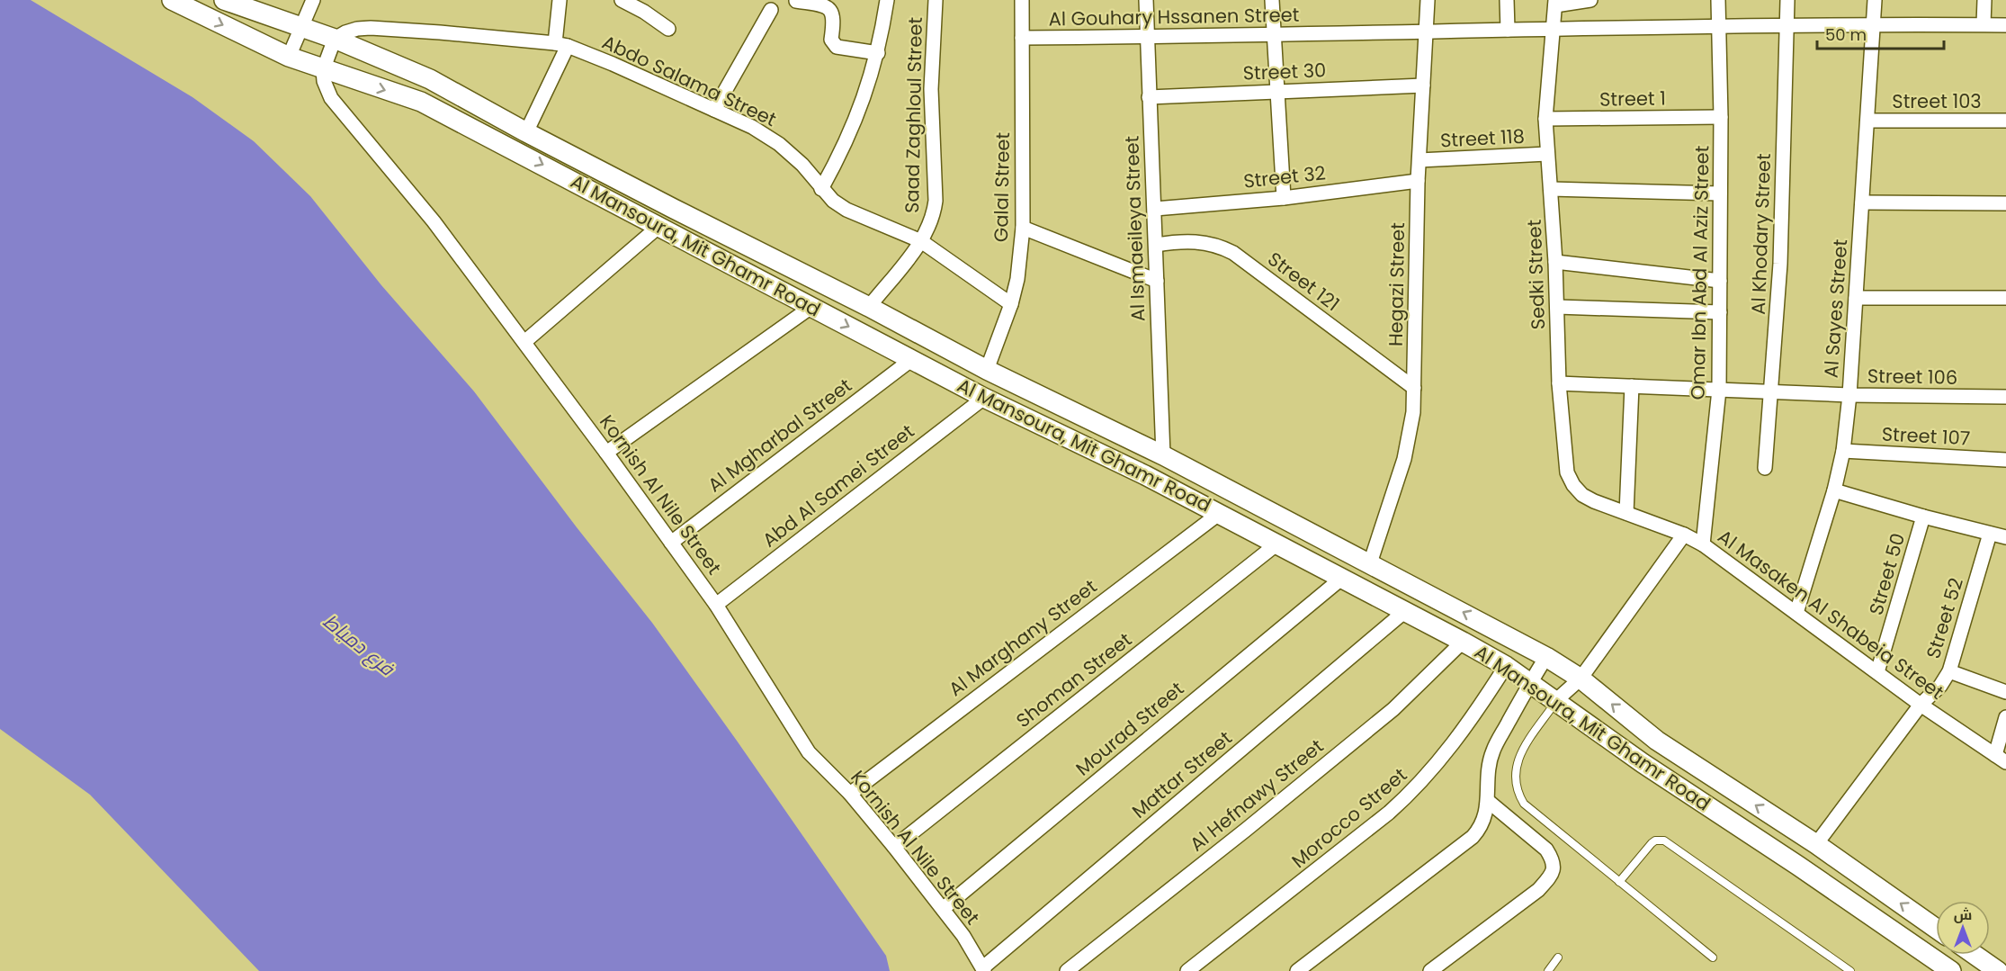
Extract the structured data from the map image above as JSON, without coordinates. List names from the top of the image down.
{
  "streets": {
    "main road": ["Al Mansoura, Mit Ghamr Road"],
    "street": [
      "Al Gouhary Hssanen Street",
      "Street 30",
      "Abdo Salama Street",
      "Street 1",
      "Street 103",
      "Saad Zaghloul Street",
      "Street 118",
      "Street 32",
      "Galal Street",
      "Al Ismaeileya Street",
      "Al Khodary Street",
      "Omar Ibn Abd Al Aziz Street",
      "Sedki Street",
      "Street 121",
      "Hegazi Street",
      "Al Sayes Street",
      "Street 106",
      "Al Mgharbal Street",
      "Street 107",
      "Abd Al Samei Street",
      "Kornish Al Nile Street",
      "Street 50",
      "Al Masaken Al Shabeia Street",
      "Street 52",
      "Al Marghany Street",
      "Shoman Street",
      "Mourad Street",
      "Mattar Street",
      "Al Hefnawy Street",
      "Morocco Street"
    ]
  },
  "crossings": [
    ["Al Gouhary Hssanen Street", "Galal Street"],
    ["Al Gouhary Hssanen Street", "Al Ismaeileya Street"],
    ["Al Gouhary Hssanen Street", "Al Khodary Street"],
    ["Al Gouhary Hssanen Street", "Omar Ibn Abd Al Aziz Street"],
    ["Al Gouhary Hssanen Street", "Sedki Street"],
    ["Al Gouhary Hssanen Street", "Hegazi Street"],
    ["Al Gouhary Hssanen Street", "Al Sayes Street"],
    ["Street 30", "Al Ismaeileya Street"],
    ["Street 30", "Hegazi Street"],
    ["Abdo Salama Street", "Saad Zaghloul Street"],
    ["Abdo Salama Street", "Galal Street"],
    ["Abdo Salama Street", "Al Mansoura, Mit Ghamr Road"],
    ["Street 1", "Omar Ibn Abd Al Aziz Street"],
    ["Street 1", "Sedki Street"],
    ["Street 103", "Al Sayes Street"],
    ["Saad Zaghloul Street", "Al Mansoura, Mit Ghamr Road"],
    ["Street 118", "Sedki Street"],
    ["Street 118", "Hegazi Street"],
    ["Street 32", "Al Ismaeileya Street"],
    ["Street 32", "Hegazi Street"],
    ["Galal Street", "Al Mansoura, Mit Ghamr Road"],
    ["Al Ismaeileya Street", "Al Mansoura, Mit Ghamr Road"],
    ["Al Ismaeileya Street", "Street 121"],
    ["Al Khodary Street", "Street 106"],
    ["Al Mansoura, Mit Ghamr Road", "Hegazi Street"],
    ["Al Mansoura, Mit Ghamr Road", "Al Mgharbal Street"],
    ["Al Mansoura, Mit Ghamr Road", "Abd Al Samei Street"],
    ["Al Mansoura, Mit Ghamr Road", "Kornish Al Nile Street"],
    ["Al Mansoura, Mit Ghamr Road", "Street 52"],
    ["Al Mansoura, Mit Ghamr Road", "Al Marghany Street"],
    ["Al Mansoura, Mit Ghamr Road", "Shoman Street"],
    ["Al Mansoura, Mit Ghamr Road", "Mourad Street"],
    ["Al Mansoura, Mit Ghamr Road", "Mattar Street"],
    ["Al Mansoura, Mit Ghamr Road", "Al Hefnawy Street"],
    ["Al Mansoura, Mit Ghamr Road", "Morocco Street"],
    ["Omar Ibn Abd Al Aziz Street", "Street 106"],
    ["Omar Ibn Abd Al Aziz Street", "Al Masaken Al Shabeia Street"],
    ["Sedki Street", "Street 106"],
    ["Sedki Street", "Al Masaken Al Shabeia Street"],
    ["Street 121", "Hegazi Street"],
    ["Al Sayes Street", "Street 106"],
    ["Al Sayes Street", "Street 107"],
    ["Al Sayes Street", "Al Masaken Al Shabeia Street"],
    ["Al Mgharbal Street", "Kornish Al Nile Street"],
    ["Abd Al Samei Street", "Kornish Al Nile Street"],
    ["Kornish Al Nile Street", "Al Marghany Street"],
    ["Kornish Al Nile Street", "Shoman Street"],
    ["Kornish Al Nile Street", "Mourad Street"],
    ["Kornish Al Nile Street", "Mattar Street"],
    ["Street 50", "Al Masaken Al Shabeia Street"],
    ["Al Masaken Al Shabeia Street", "Street 52"]
  ],
  "water": ["فرع دمياط"],
  "scale_bar": "50 m",
  "north": "top"
}
